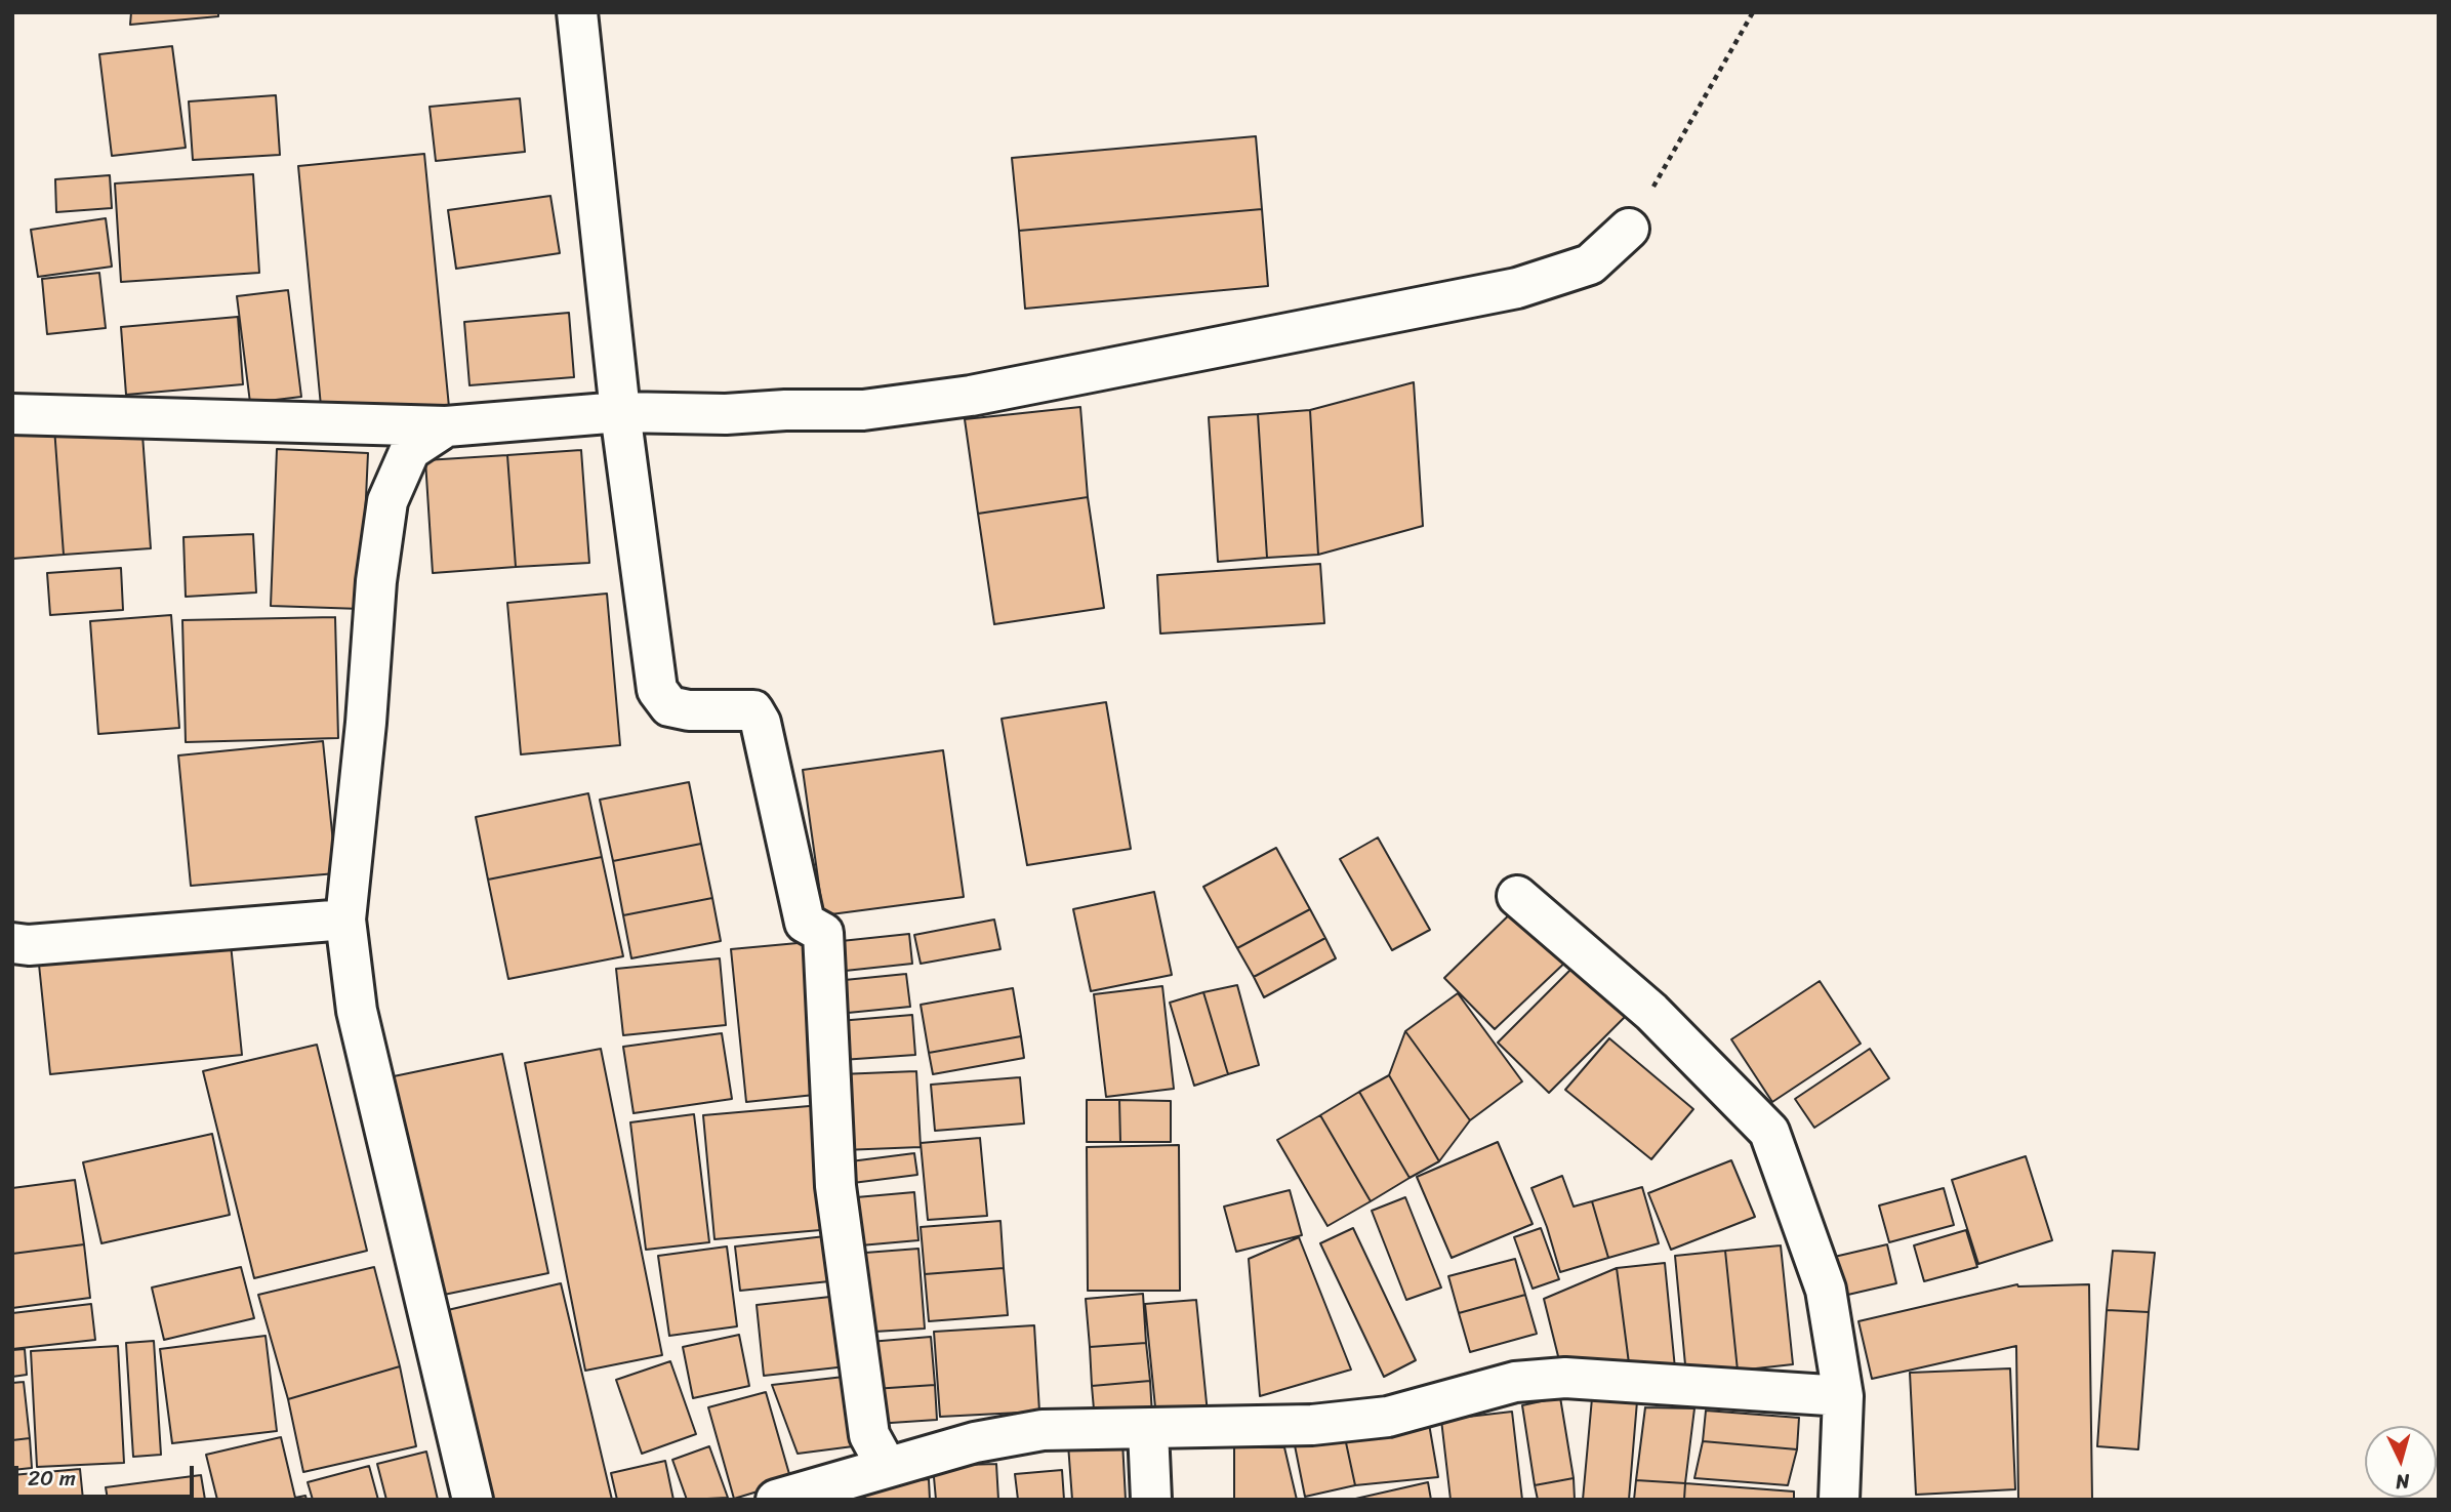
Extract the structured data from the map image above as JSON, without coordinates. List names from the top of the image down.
{
  "scale_bar": "20 m",
  "north": "bottom"
}
